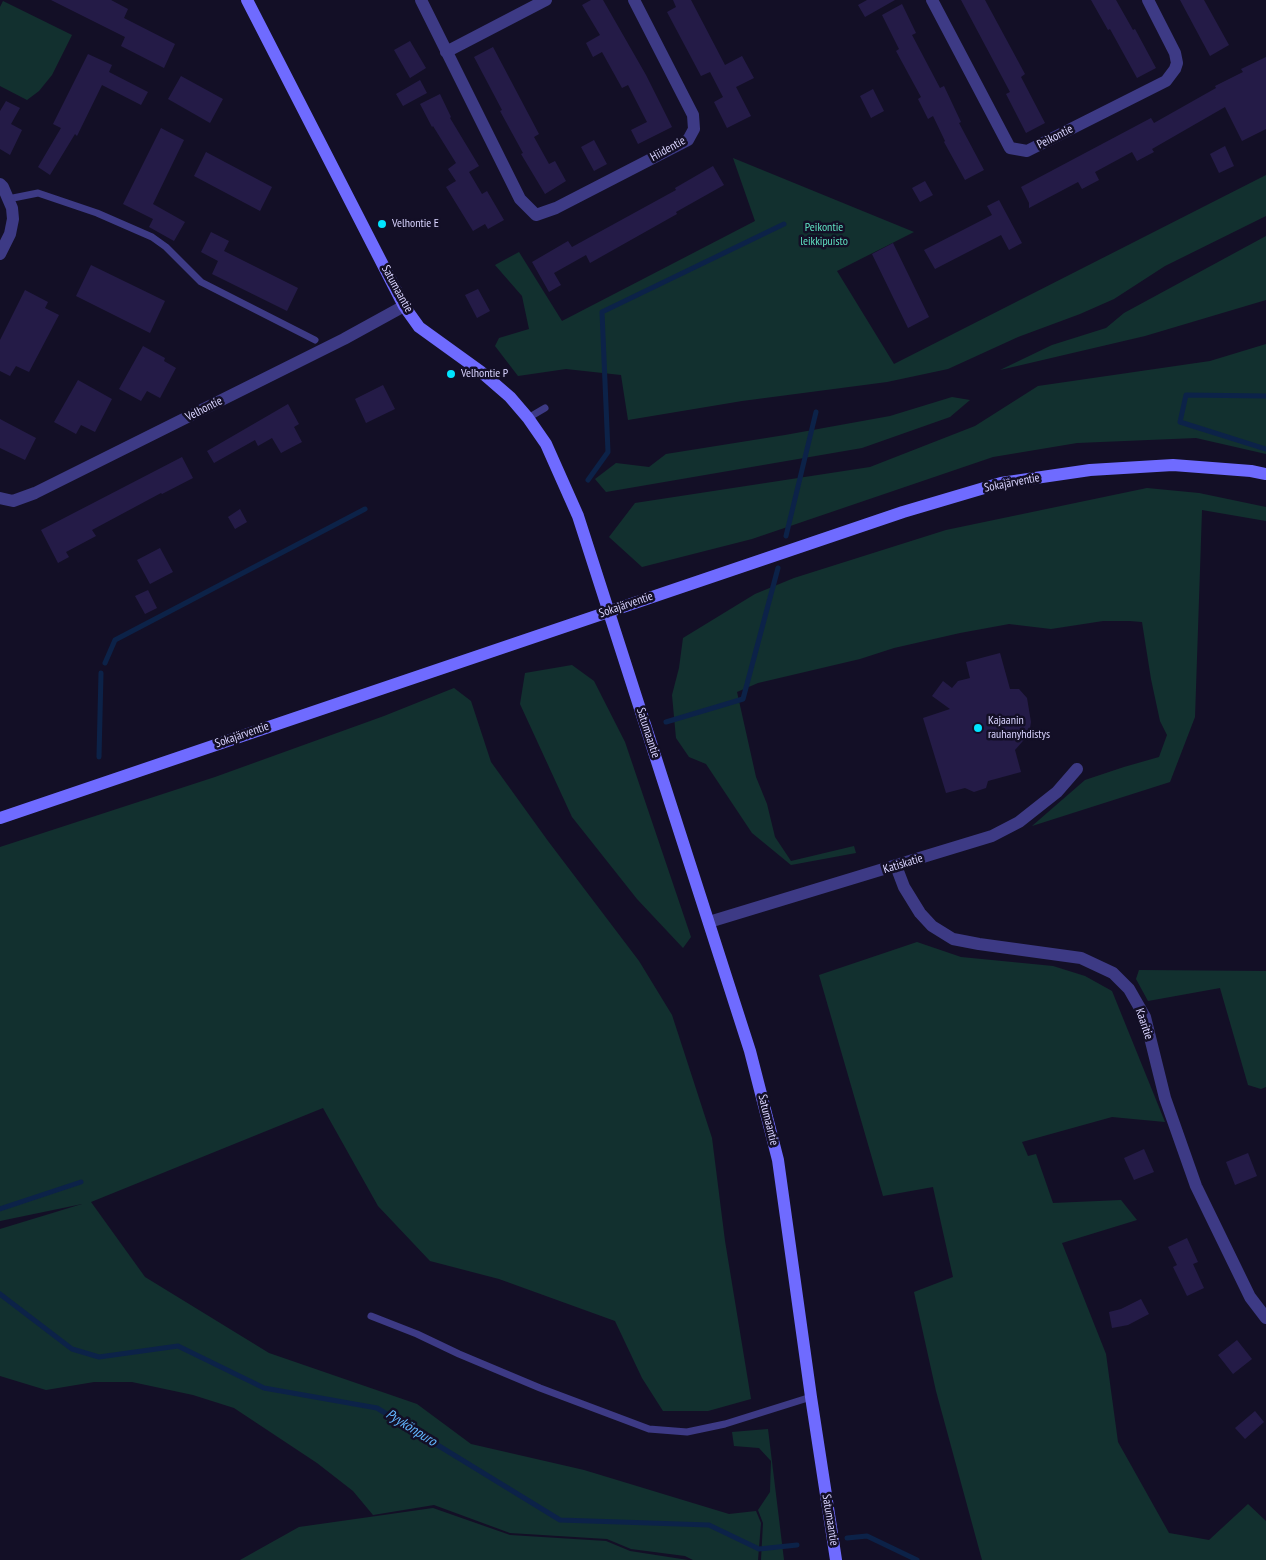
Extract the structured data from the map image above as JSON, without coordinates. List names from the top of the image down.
{
  "streets": {
    "street": [
      "Peikontie",
      "Hiidentie",
      "Satumaantie",
      "Velhontie",
      "Sokajärventie",
      "Katiskatie",
      "Kaaritie"
    ]
  },
  "crossings": [
    ["Satumaantie", "Velhontie"],
    ["Satumaantie", "Sokajärventie"],
    ["Satumaantie", "Katiskatie"],
    ["Katiskatie", "Kaaritie"]
  ],
  "water": ["Pyykönpuro"],
  "parks": ["Peikontie leikkipuisto"],
  "places": ["Velhontie E", "Velhontie P", "Kajaanin rauhanyhdistys"]
}
